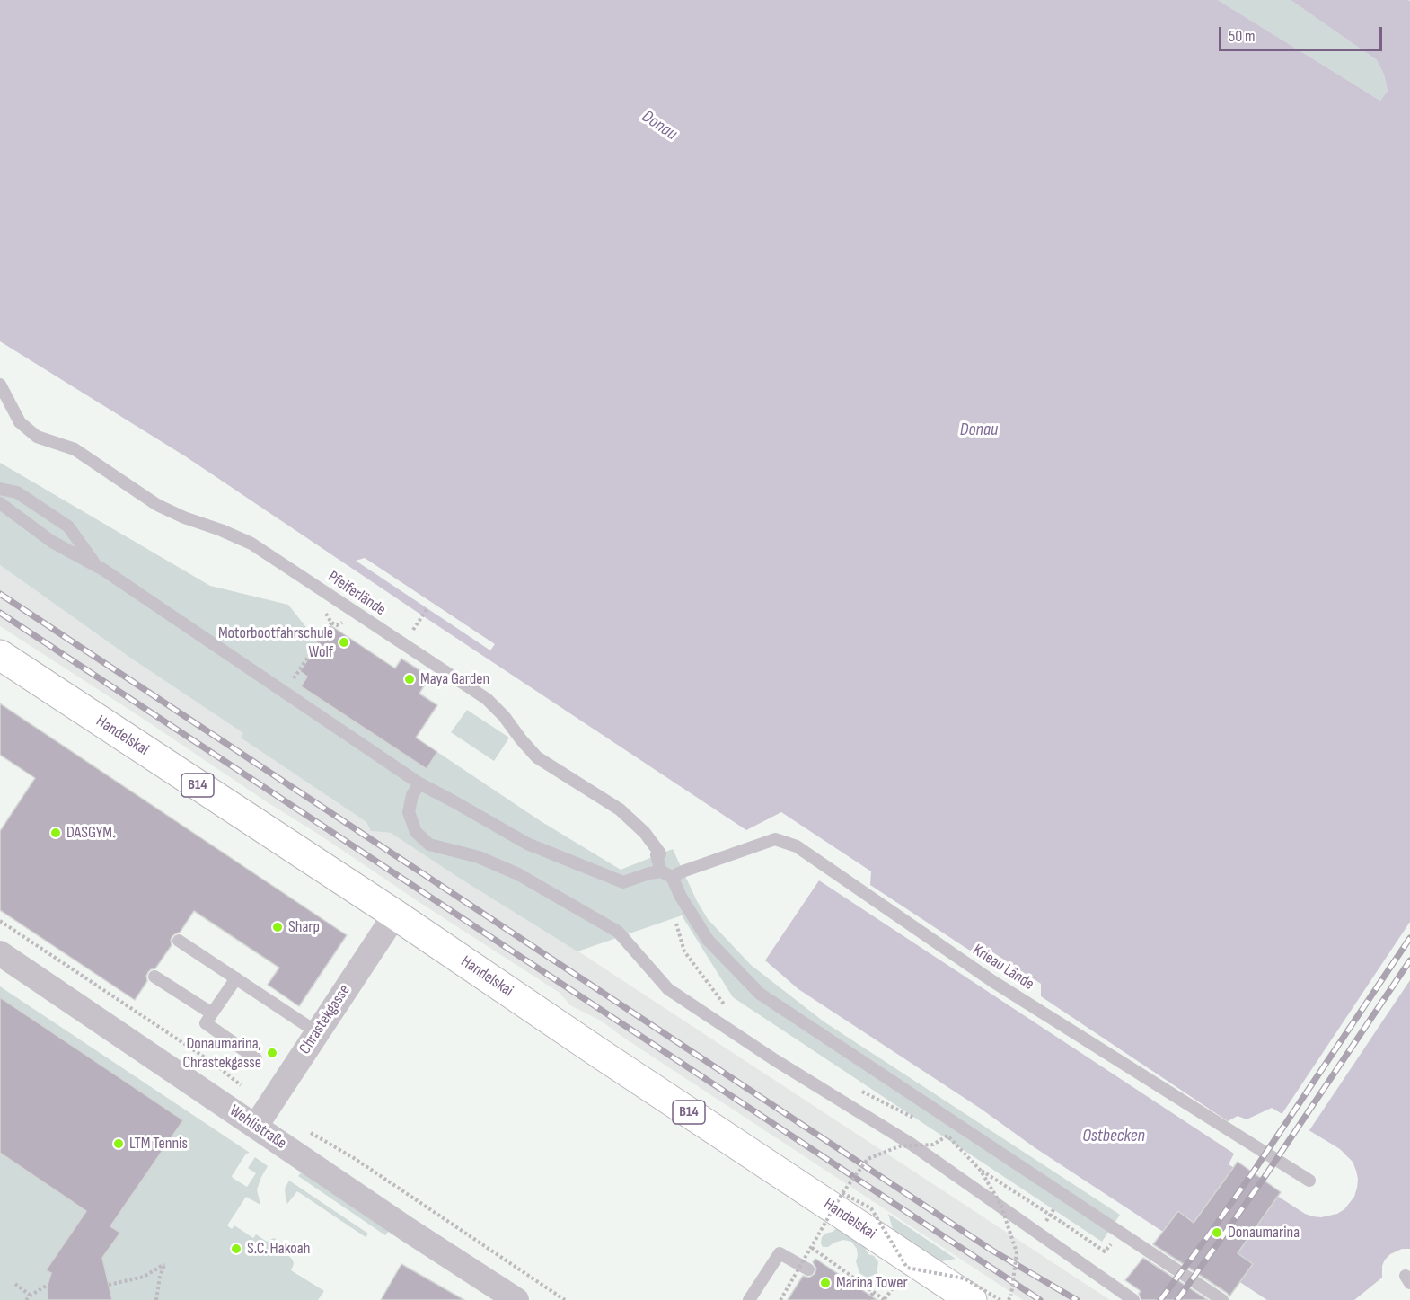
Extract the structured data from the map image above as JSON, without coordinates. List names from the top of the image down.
{
  "streets": {
    "main road": ["Handelskai", "B14"],
    "street": ["Chrastekgasse", "Wehlistraße"],
    "lane": ["Pfeiferlände", "Krieau Lände"]
  },
  "crossings": [
    ["Pfeiferlände", "Krieau Lände"],
    ["Handelskai", "Chrastekgasse"],
    ["Chrastekgasse", "Wehlistraße"]
  ],
  "water": ["Donau", "Ostbecken"],
  "places": [
    "Motorbootfahrschule Wolf",
    "Maya Garden",
    "DASGYM.",
    "Sharp",
    "Donaumarina, Chrastekgasse",
    "LTM Tennis",
    "Donaumarina",
    "S.C. Hakoah",
    "Marina Tower"
  ],
  "scale_bar": "50 m"
}
